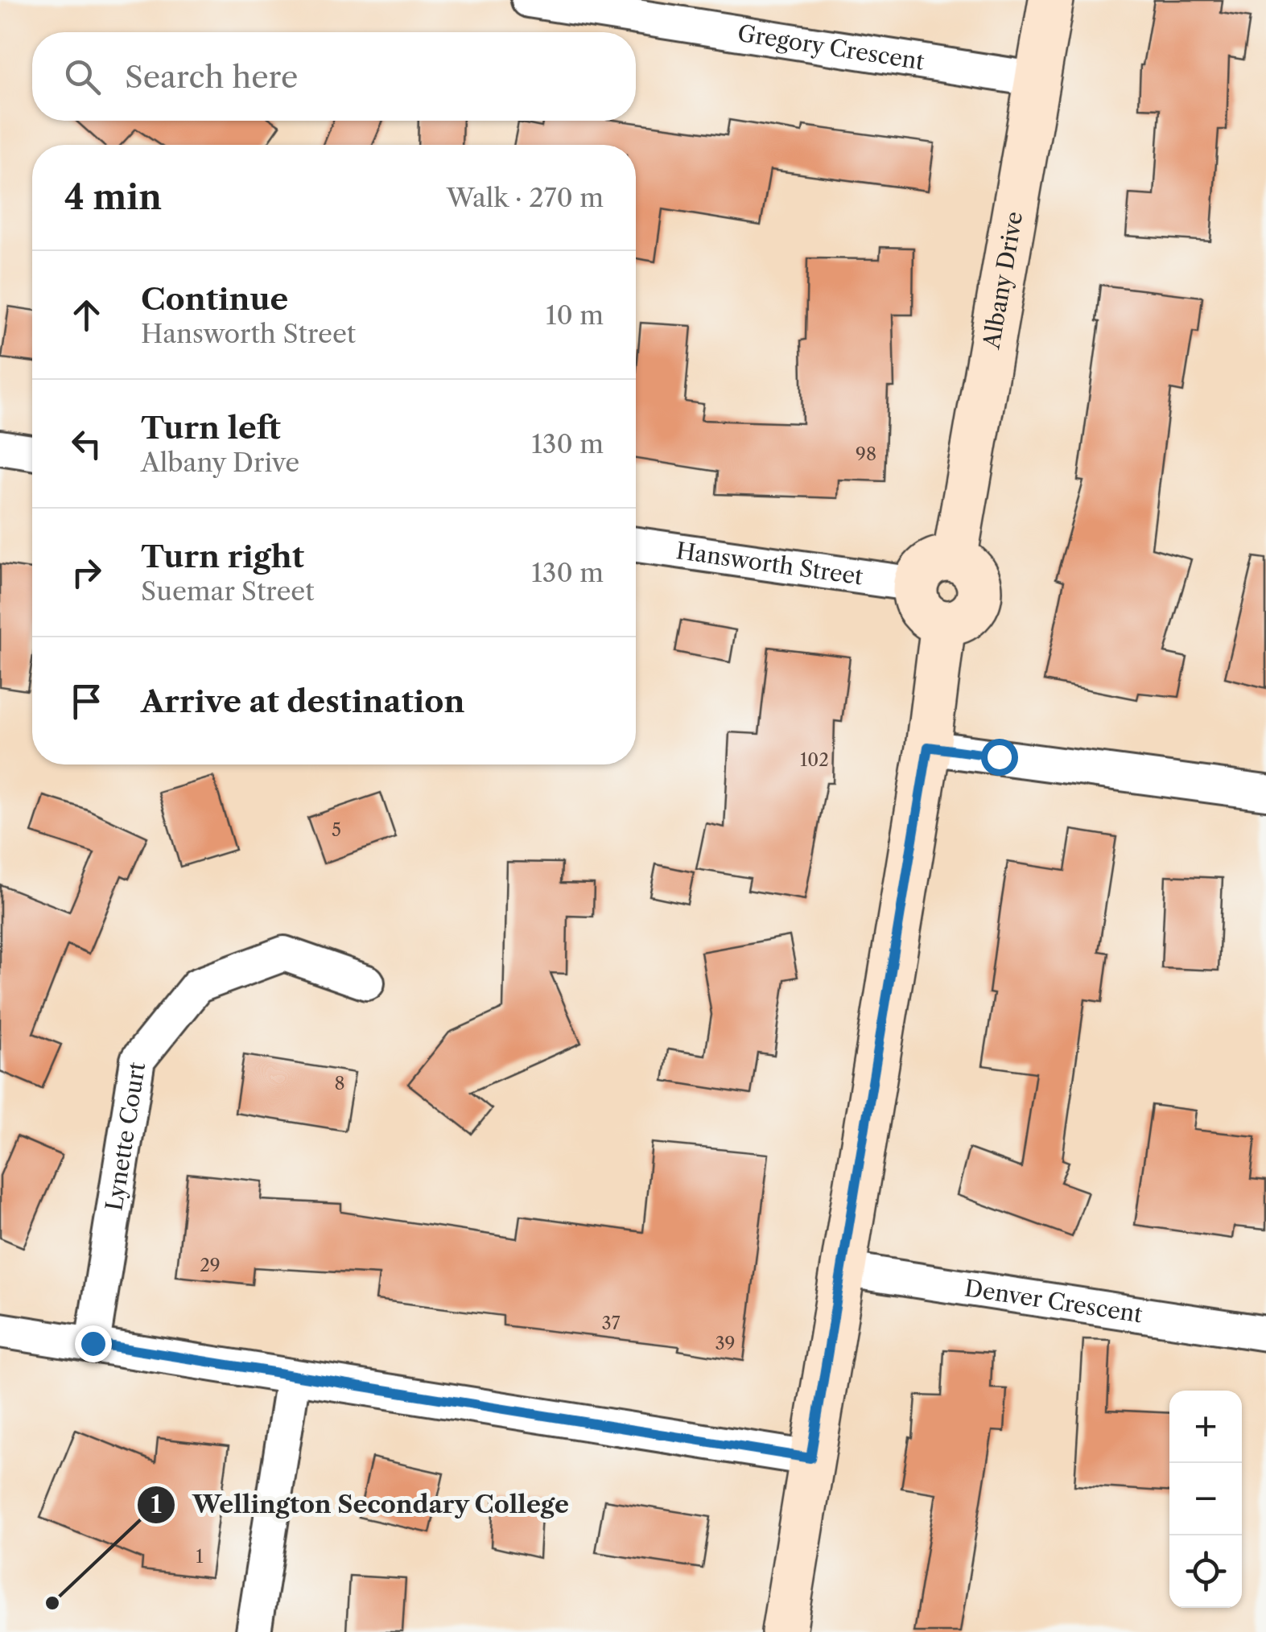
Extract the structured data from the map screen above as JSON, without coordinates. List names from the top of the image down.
{
  "streets": {
    "street": [
      "Gregory Crescent",
      "Albany Drive",
      "Hansworth Street",
      "Lynette Court",
      "Denver Crescent"
    ]
  },
  "crossings": [
    ["Gregory Crescent", "Albany Drive"],
    ["Albany Drive", "Hansworth Street"]
  ],
  "places": ["Wellington Secondary College"],
  "house_numbers": [
    "98",
    "102",
    "5",
    "8",
    "29",
    "37",
    "39",
    "1"
  ],
  "page": {
    "search": "Search here",
    "heading": ["4 min", "Walk · 270 m"],
    "list": [
      ["Continue", "Hansworth Street", "10 m"],
      ["Turn left", "Albany Drive", "130 m"],
      ["Turn right", "Suemar Street", "130 m"],
      "Arrive at destination"
    ],
    "map_buttons": ["+", "−"]
  }
}
